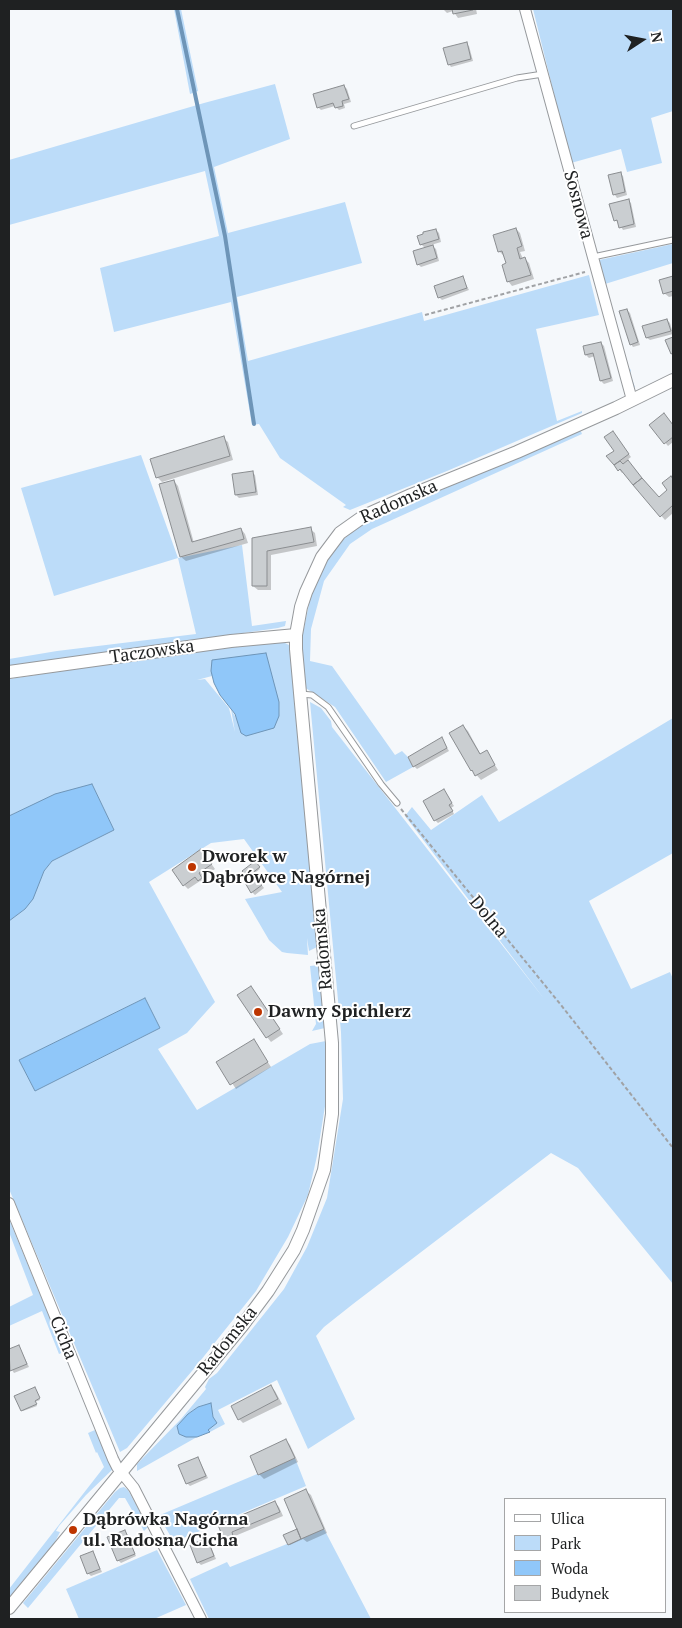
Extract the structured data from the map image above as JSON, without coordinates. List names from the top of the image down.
{
  "streets": {
    "street": [
      "Sosnowa",
      "Radomska",
      "Taczowska",
      "Cicha"
    ],
    "path": ["Dolna"]
  },
  "crossings": [
    ["Sosnowa", "Radomska"],
    ["Radomska", "Taczowska"],
    ["Radomska", "Cicha"]
  ],
  "places": ["Dworek w Dąbrówce Nagórnej", "Dawny Spichlerz", "Dąbrówka Nagórna ul. Radosna/Cicha"],
  "legend": [
    "Ulica",
    "Park",
    "Woda",
    "Budynek"
  ],
  "north": "right"
}
